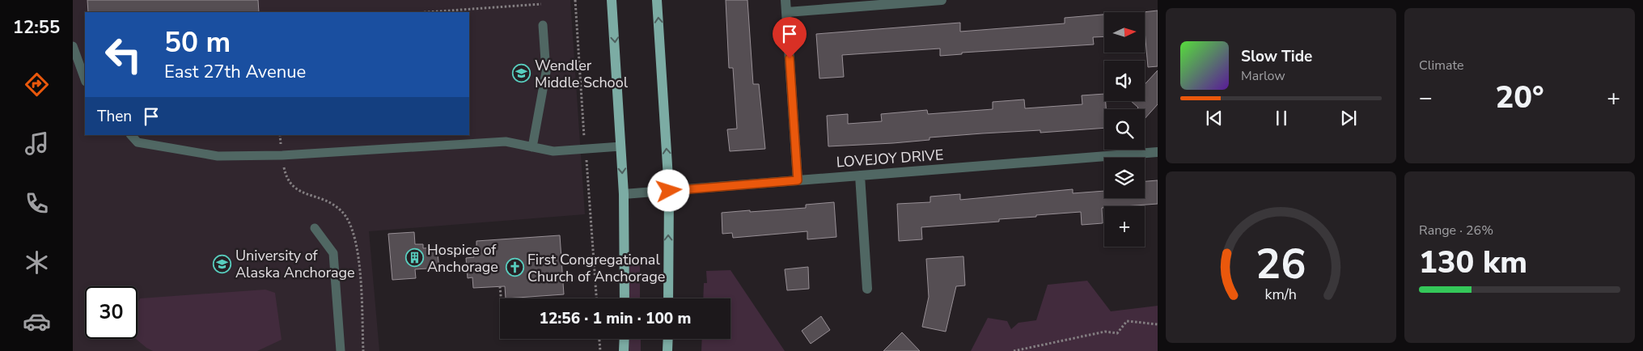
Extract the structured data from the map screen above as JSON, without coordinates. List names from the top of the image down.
{
  "streets": {
    "street": ["LOVEJOY DRIVE"]
  },
  "places": {
    "school or university": ["Wendler Middle School", "University of Alaska Anchorage"],
    "building": ["Hospice of Anchorage"],
    "church": ["First Congregational Church of Anchorage"]
  },
  "north": "right",
  "page": {
    "tabs": "12:55",
    "tile": [
      "Climate",
      ["Range · 26%", "130 km"]
    ],
    "map_buttons": "+",
    "turn": ["50 m", "East 27th Avenue"],
    "song": ["Slow Tide", "Marlow"],
    "heat": ["−", "20°", "+"],
    "then": "Then",
    "limit": "30",
    "trip": "12:56 · 1 min · 100 m",
    "gauge": ["26", "km/h"]
  }
}
